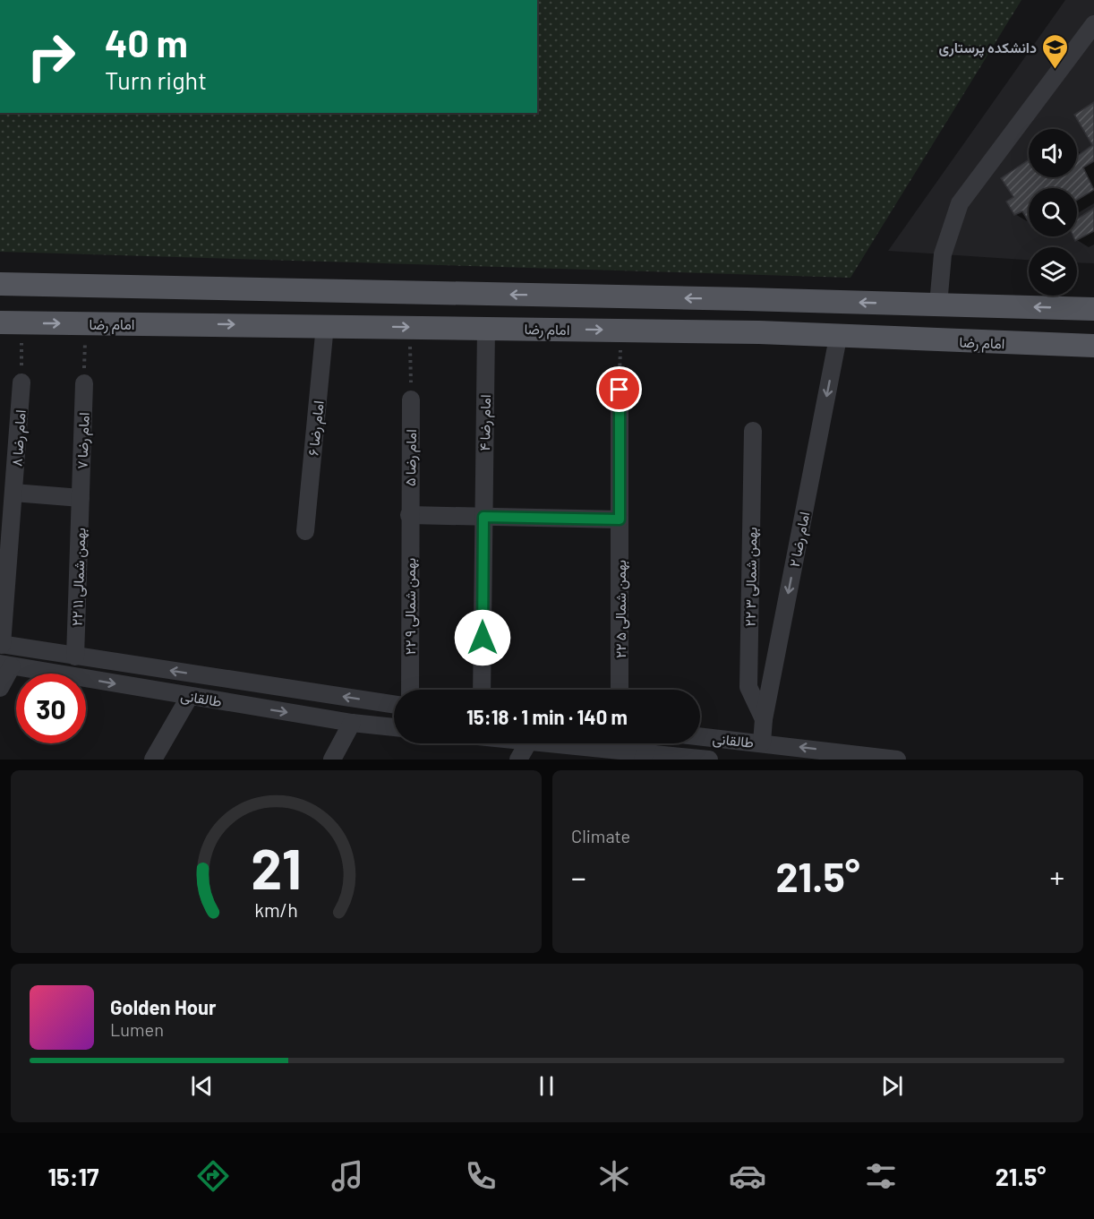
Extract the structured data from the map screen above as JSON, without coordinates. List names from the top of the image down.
{
  "streets": {
    "main road": ["امام رضا"],
    "street": [
      "امام رضا ۴",
      "امام رضا ۶",
      "امام رضا ۸",
      "امام رضا ۷",
      "امام رضا ۵",
      "امام رضا ۲",
      "۲۲ بهمن شمالی ۱۱",
      "۲۲ بهمن شمالی ۳",
      "۲۲ بهمن شمالی ۹",
      "۲۲ بهمن شمالی ۵",
      "طالقانی"
    ]
  },
  "crossings": [
    ["امام رضا", "امام رضا ۴"],
    ["امام رضا", "امام رضا ۶"],
    ["امام رضا", "امام رضا ۲"],
    ["امام رضا ۸", "طالقانی"],
    ["امام رضا ۷", "۲۲ بهمن شمالی ۱۱"],
    ["امام رضا ۵", "۲۲ بهمن شمالی ۹"],
    ["امام رضا ۲", "۲۲ بهمن شمالی ۳"],
    ["امام رضا ۲", "طالقانی"],
    ["۲۲ بهمن شمالی ۱۱", "طالقانی"]
  ],
  "one_way": ["امام رضا ۲"],
  "places": {
    "school or university": ["دانشکده پرستاری"]
  },
  "page": {
    "turn": ["40 m", "Turn right"],
    "limit": "30",
    "trip": "15:18 · 1 min · 140 m",
    "tile": "Climate",
    "heat": ["−", "21.5°", "+"],
    "song": ["Golden Hour", "Lumen"],
    "tabs": ["15:17", "21.5°"],
    "gauge": ["21", "km/h"]
  }
}
